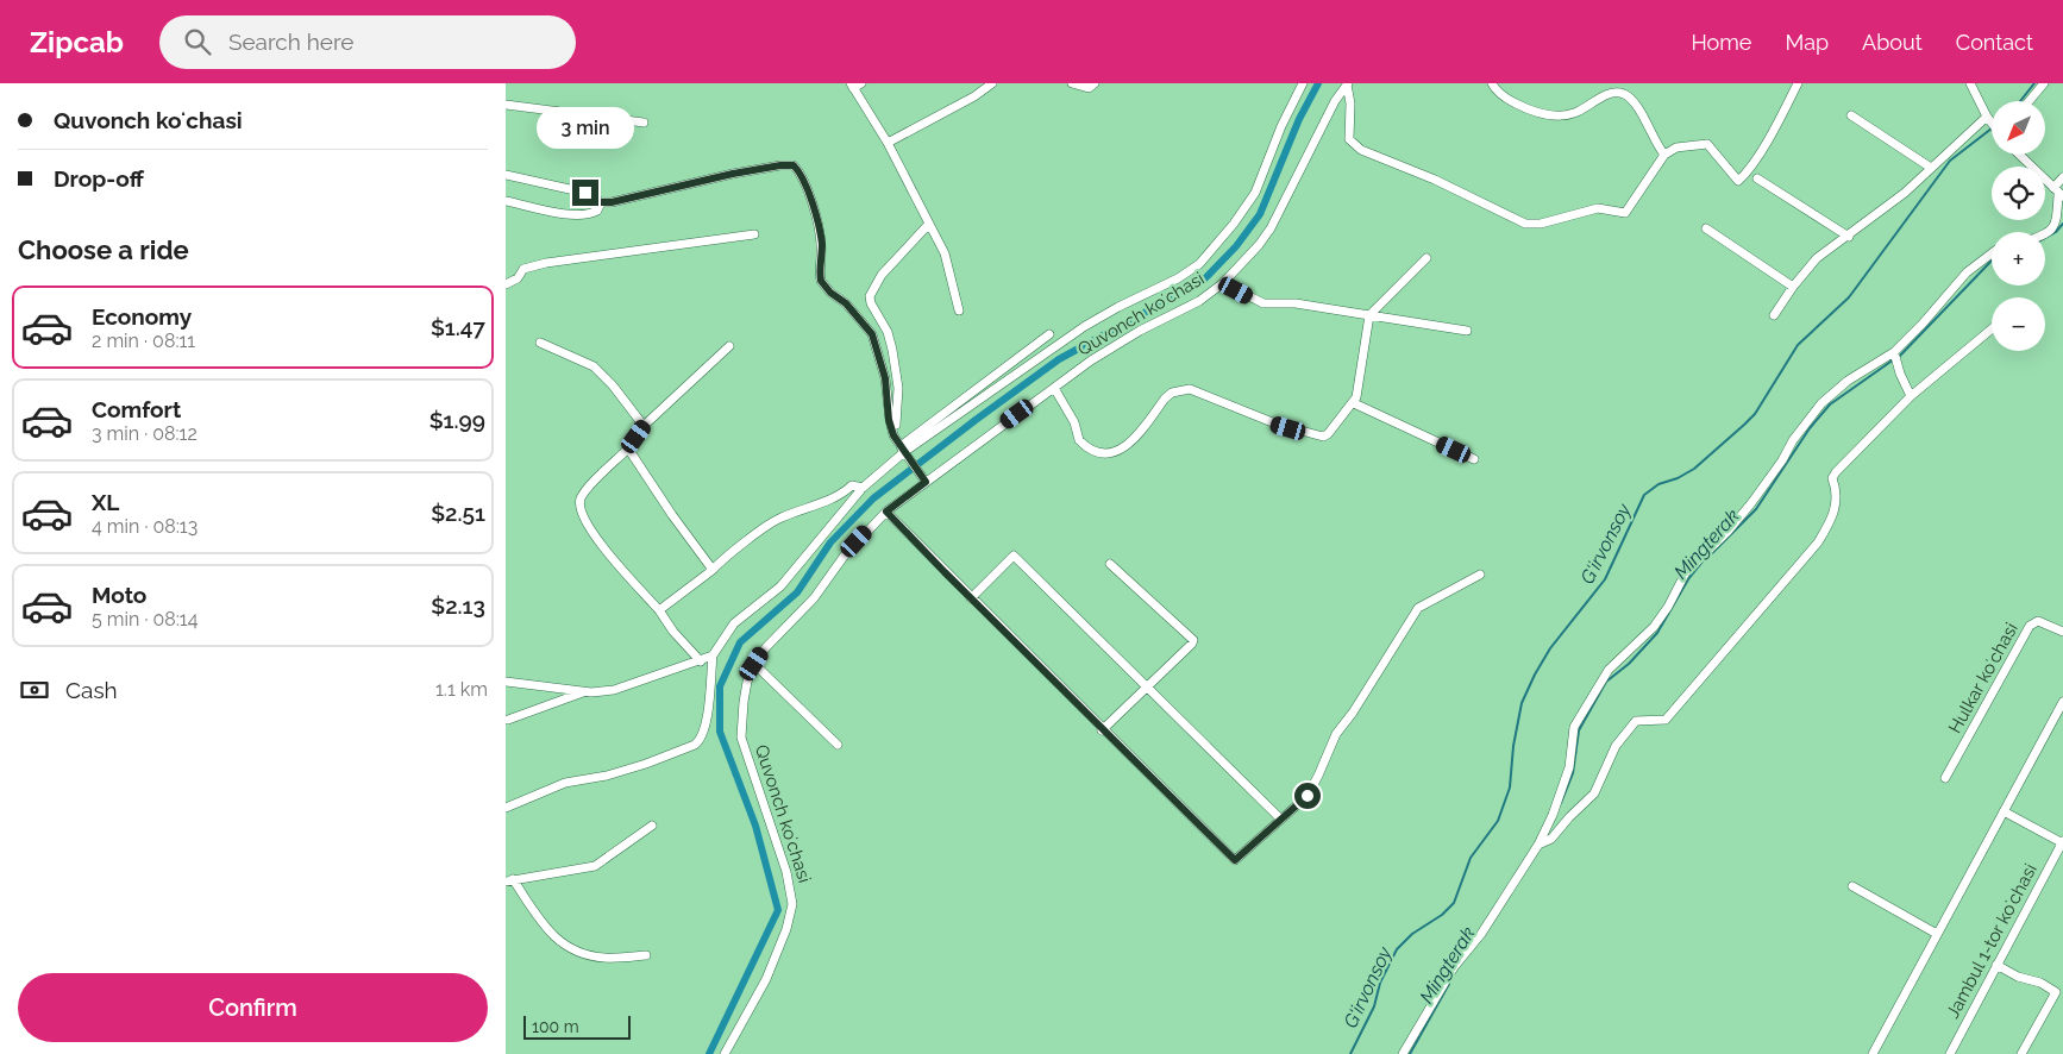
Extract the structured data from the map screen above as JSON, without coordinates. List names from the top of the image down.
{
  "streets": {
    "street": ["Quvonch koʻchasi", "Hulkar koʻchasi", "Jambul 1-tor koʻchasi"]
  },
  "water": ["G‘irvonsoy", "Mingterak"],
  "scale_bar": "100 m",
  "north": "bottom left",
  "page": {
    "header": "Zipcab",
    "search": "Search here",
    "nav": [
      "Home",
      "Map",
      "About",
      "Contact"
    ],
    "banner": ["Quvonch koʻchasi", "Drop-off"],
    "map_buttons": ["+", "−"],
    "bubble": "3 min",
    "heading": "Choose a ride",
    "list": [
      {
        "name": "Economy",
        "note": "2 min · 08:11",
        "value": "$1.47"
      },
      {
        "name": "Comfort",
        "note": "3 min · 08:12",
        "value": "$1.99"
      },
      {
        "name": "XL",
        "note": "4 min · 08:13",
        "value": "$2.51"
      },
      {
        "name": "Moto",
        "note": "5 min · 08:14",
        "value": "$2.13"
      }
    ],
    "pay": ["Cash", "1.1 km"],
    "buttons": "Confirm",
    "scale": "100 m"
  }
}
